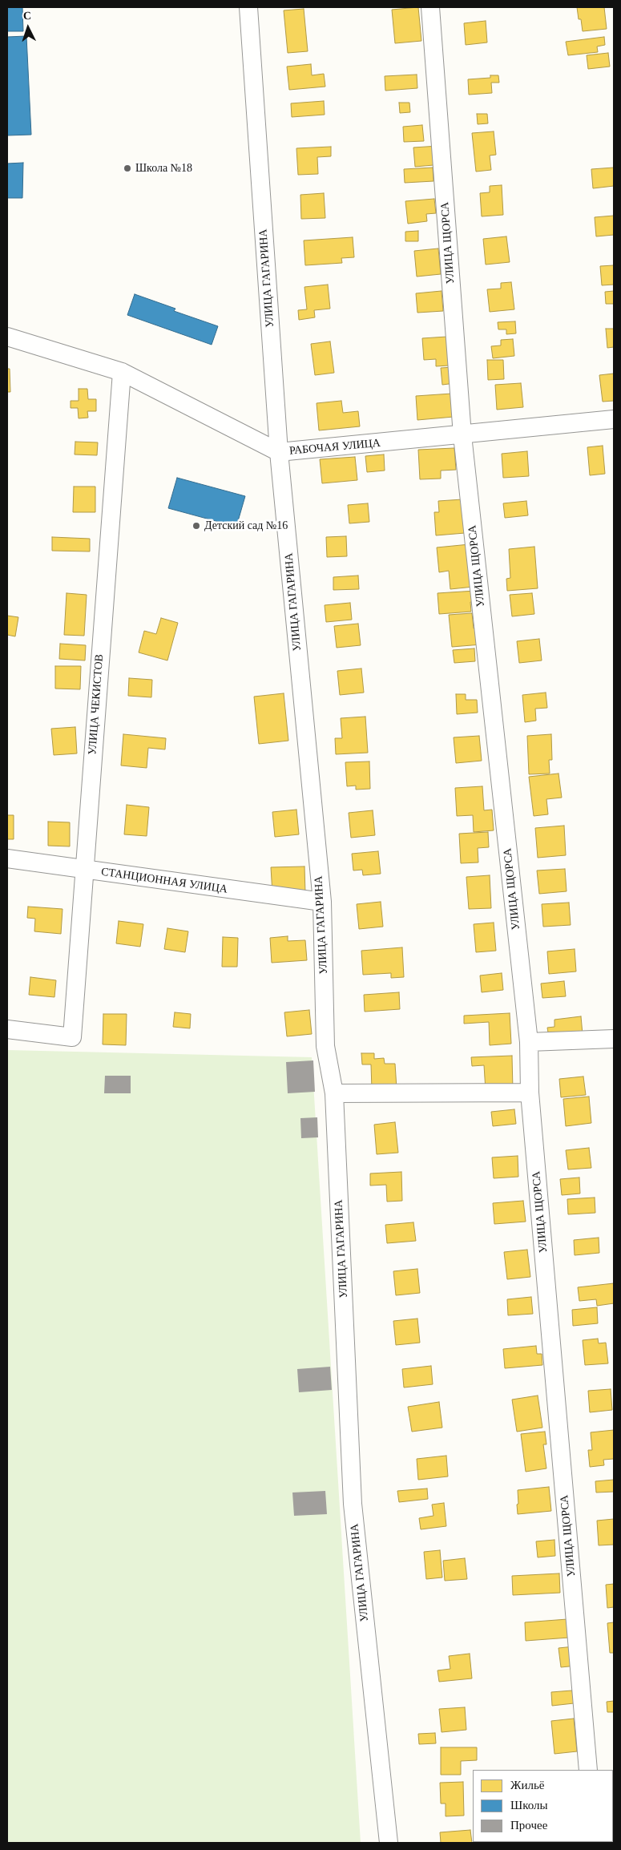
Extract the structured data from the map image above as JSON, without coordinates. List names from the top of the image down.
{
  "streets": {
    "street": [
      "УЛИЦА ЩОРСА",
      "УЛИЦА ГАГАРИНА",
      "РАБОЧАЯ УЛИЦА",
      "УЛИЦА ЧЕКИСТОВ",
      "СТАНЦИОННАЯ УЛИЦА"
    ]
  },
  "crossings": [
    ["УЛИЦА ЩОРСА", "РАБОЧАЯ УЛИЦА"],
    ["УЛИЦА ГАГАРИНА", "РАБОЧАЯ УЛИЦА"],
    ["УЛИЦА ГАГАРИНА", "СТАНЦИОННАЯ УЛИЦА"],
    ["РАБОЧАЯ УЛИЦА", "УЛИЦА ЧЕКИСТОВ"],
    ["УЛИЦА ЧЕКИСТОВ", "СТАНЦИОННАЯ УЛИЦА"]
  ],
  "places": ["Школа №18", "Детский сад №16"],
  "legend": ["Жильё", "Школы", "Прочее"],
  "north": "top"
}
